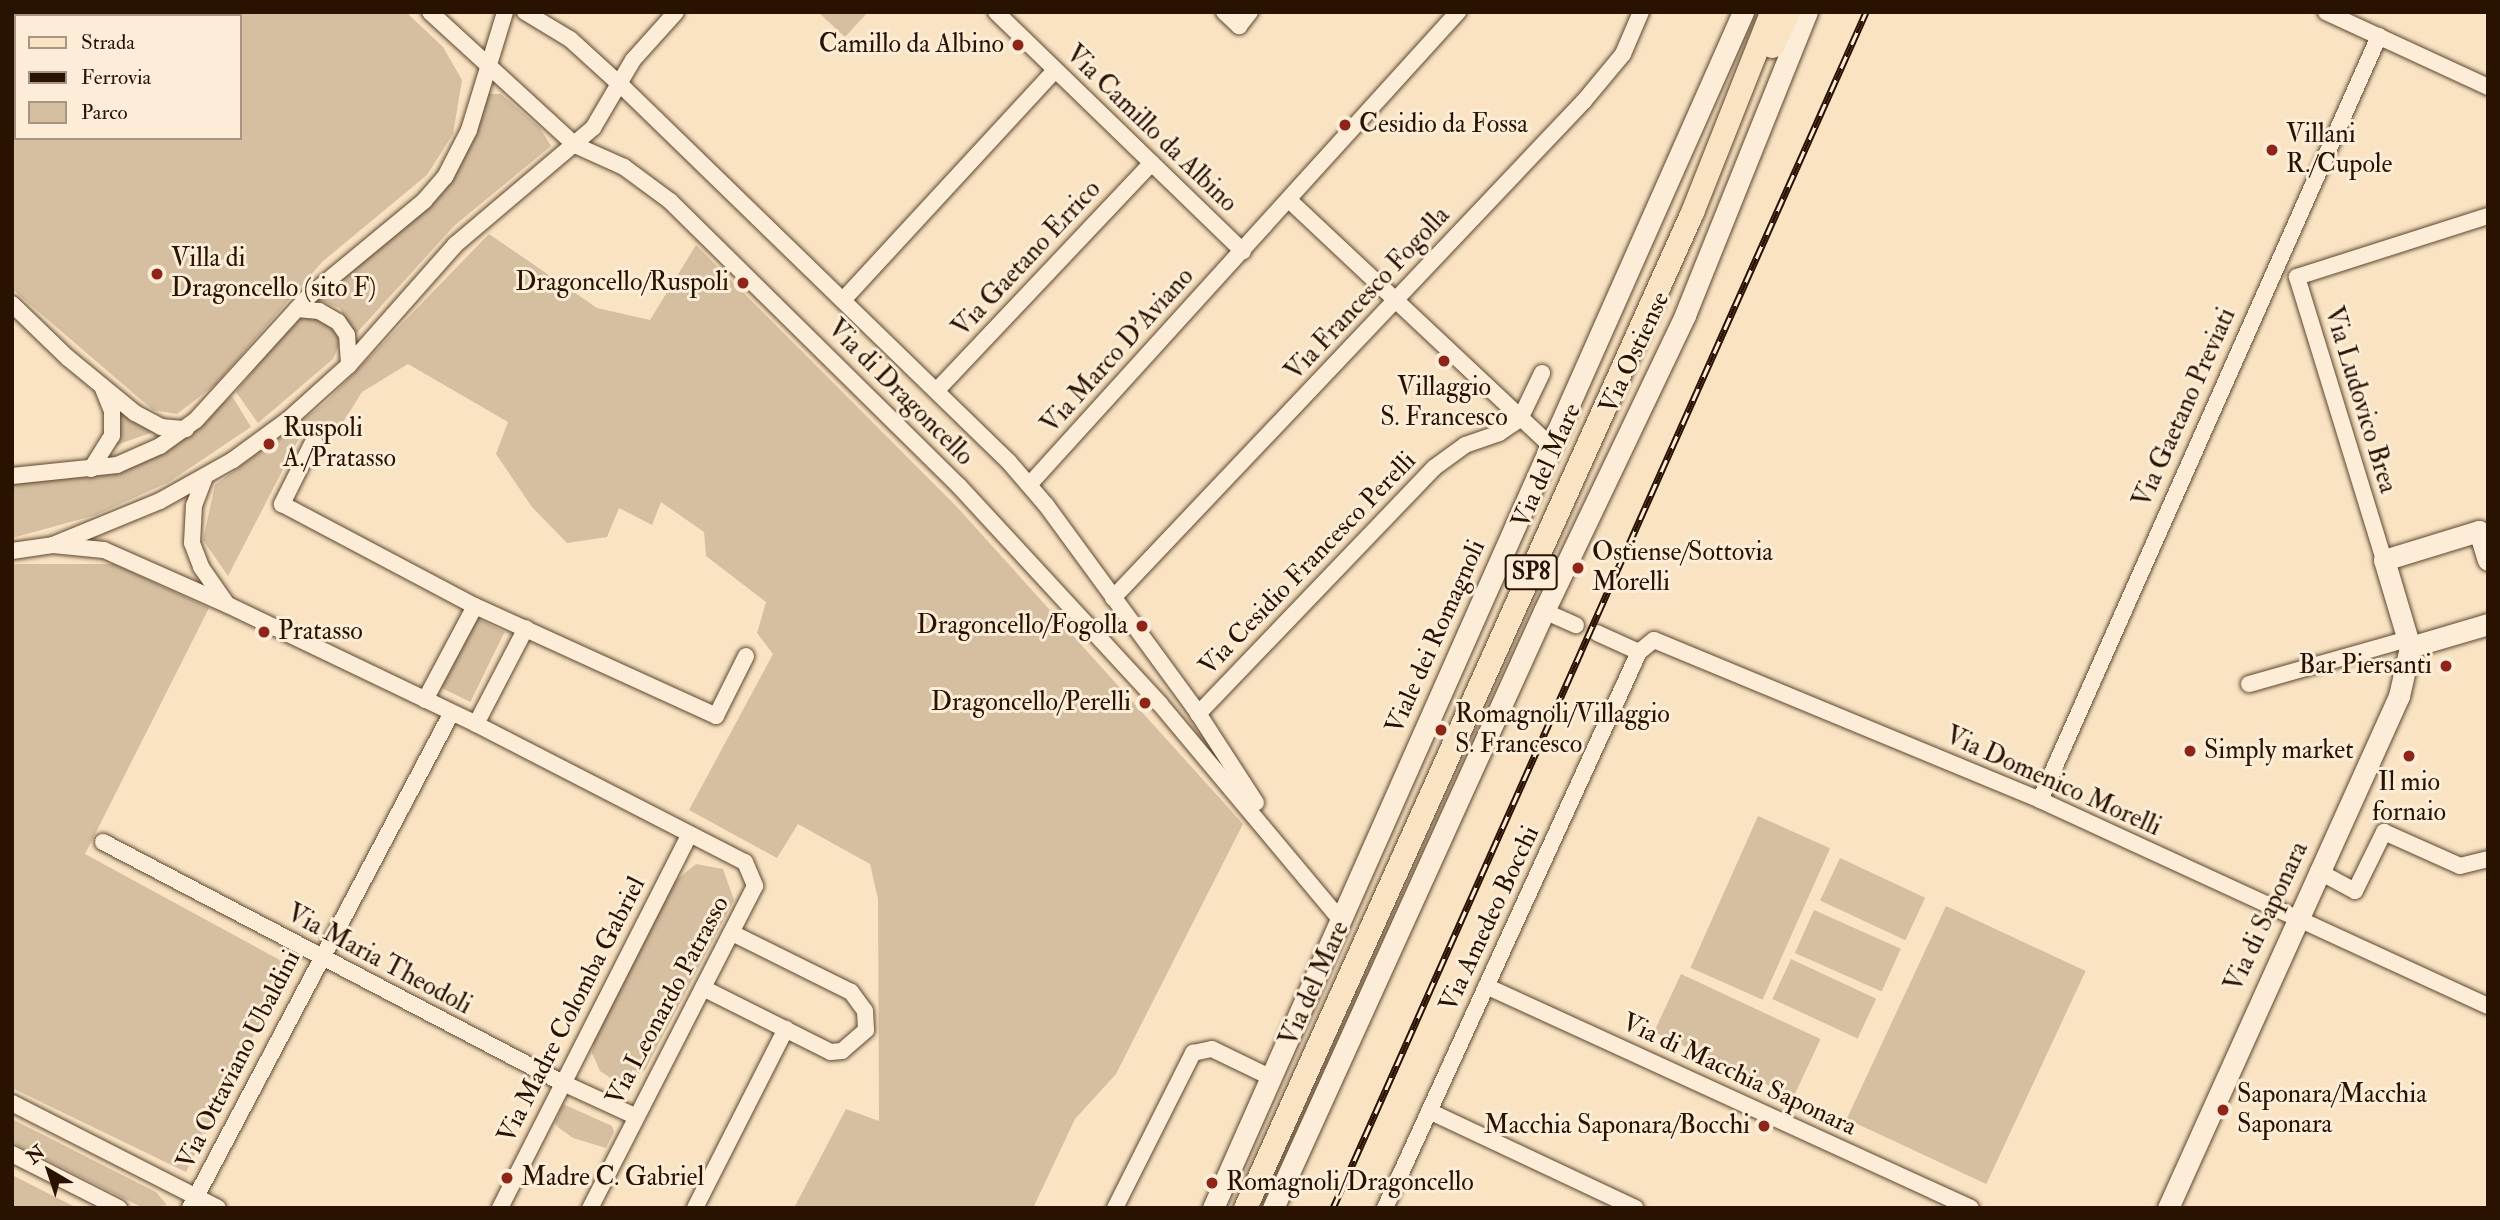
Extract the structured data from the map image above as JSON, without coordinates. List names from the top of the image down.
{
  "streets": {
    "main road": [
      "Via Ostiense",
      "Via del Mare",
      "SP8",
      "Viale dei Romagnoli",
      "Via di Saponara"
    ],
    "street": [
      "Via Camillo da Albino",
      "Via Gaetano Errico",
      "Via Francesco Fogolla",
      "Via Marco D'Aviano",
      "Via di Dragoncello",
      "Via Ludovico Brea",
      "Via Gaetano Previati",
      "Via Cesidio Francesco Perelli",
      "Via Domenico Morelli",
      "Via Amedeo Bocchi",
      "Via Maria Theodoli",
      "Via Leonardo Patrasso",
      "Via Madre Colomba Gabriel",
      "Via Ottaviano Ubaldini",
      "Via di Macchia Saponara"
    ]
  },
  "crossings": [
    ["Via Camillo da Albino", "Via Gaetano Errico"],
    ["Via Camillo da Albino", "Via Marco D'Aviano"],
    ["Via Gaetano Errico", "Via di Dragoncello"],
    ["Via Francesco Fogolla", "Via di Dragoncello"],
    ["Via Marco D'Aviano", "Via di Dragoncello"],
    ["Via di Dragoncello", "Via Cesidio Francesco Perelli"],
    ["Via di Dragoncello", "Viale dei Romagnoli"],
    ["Via Gaetano Previati", "Via Domenico Morelli"],
    ["Via Domenico Morelli", "Via di Saponara"],
    ["Via Domenico Morelli", "Via Amedeo Bocchi"],
    ["Via Amedeo Bocchi", "Via di Macchia Saponara"],
    ["Via Maria Theodoli", "Via Leonardo Patrasso"],
    ["Via Maria Theodoli", "Via Madre Colomba Gabriel"],
    ["Via Maria Theodoli", "Via Ottaviano Ubaldini"],
    ["Via Leonardo Patrasso", "Via Madre Colomba Gabriel"],
    ["Via Leonardo Patrasso", "Via Ottaviano Ubaldini"]
  ],
  "places": [
    "Camillo da Albino",
    "Cesidio da Fossa",
    "Villani R./Cupole",
    "Villa di Dragoncello (sito F)",
    "Dragoncello/Ruspoli",
    "Villaggio S. Francesco",
    "Ruspoli A./Pratasso",
    "Ostiense/Sottovia Morelli",
    "Dragoncello/Fogolla",
    "Pratasso",
    "Bar Piersanti",
    "Dragoncello/Perelli",
    "Romagnoli/Villaggio S. Francesco",
    "Simply market",
    "Il mio fornaio",
    "Saponara/Macchia Saponara",
    "Macchia Saponara/Bocchi",
    "Madre C. Gabriel",
    "Romagnoli/Dragoncello"
  ],
  "legend": ["Strada", "Ferrovia", "Parco"],
  "north": "top left"
}
